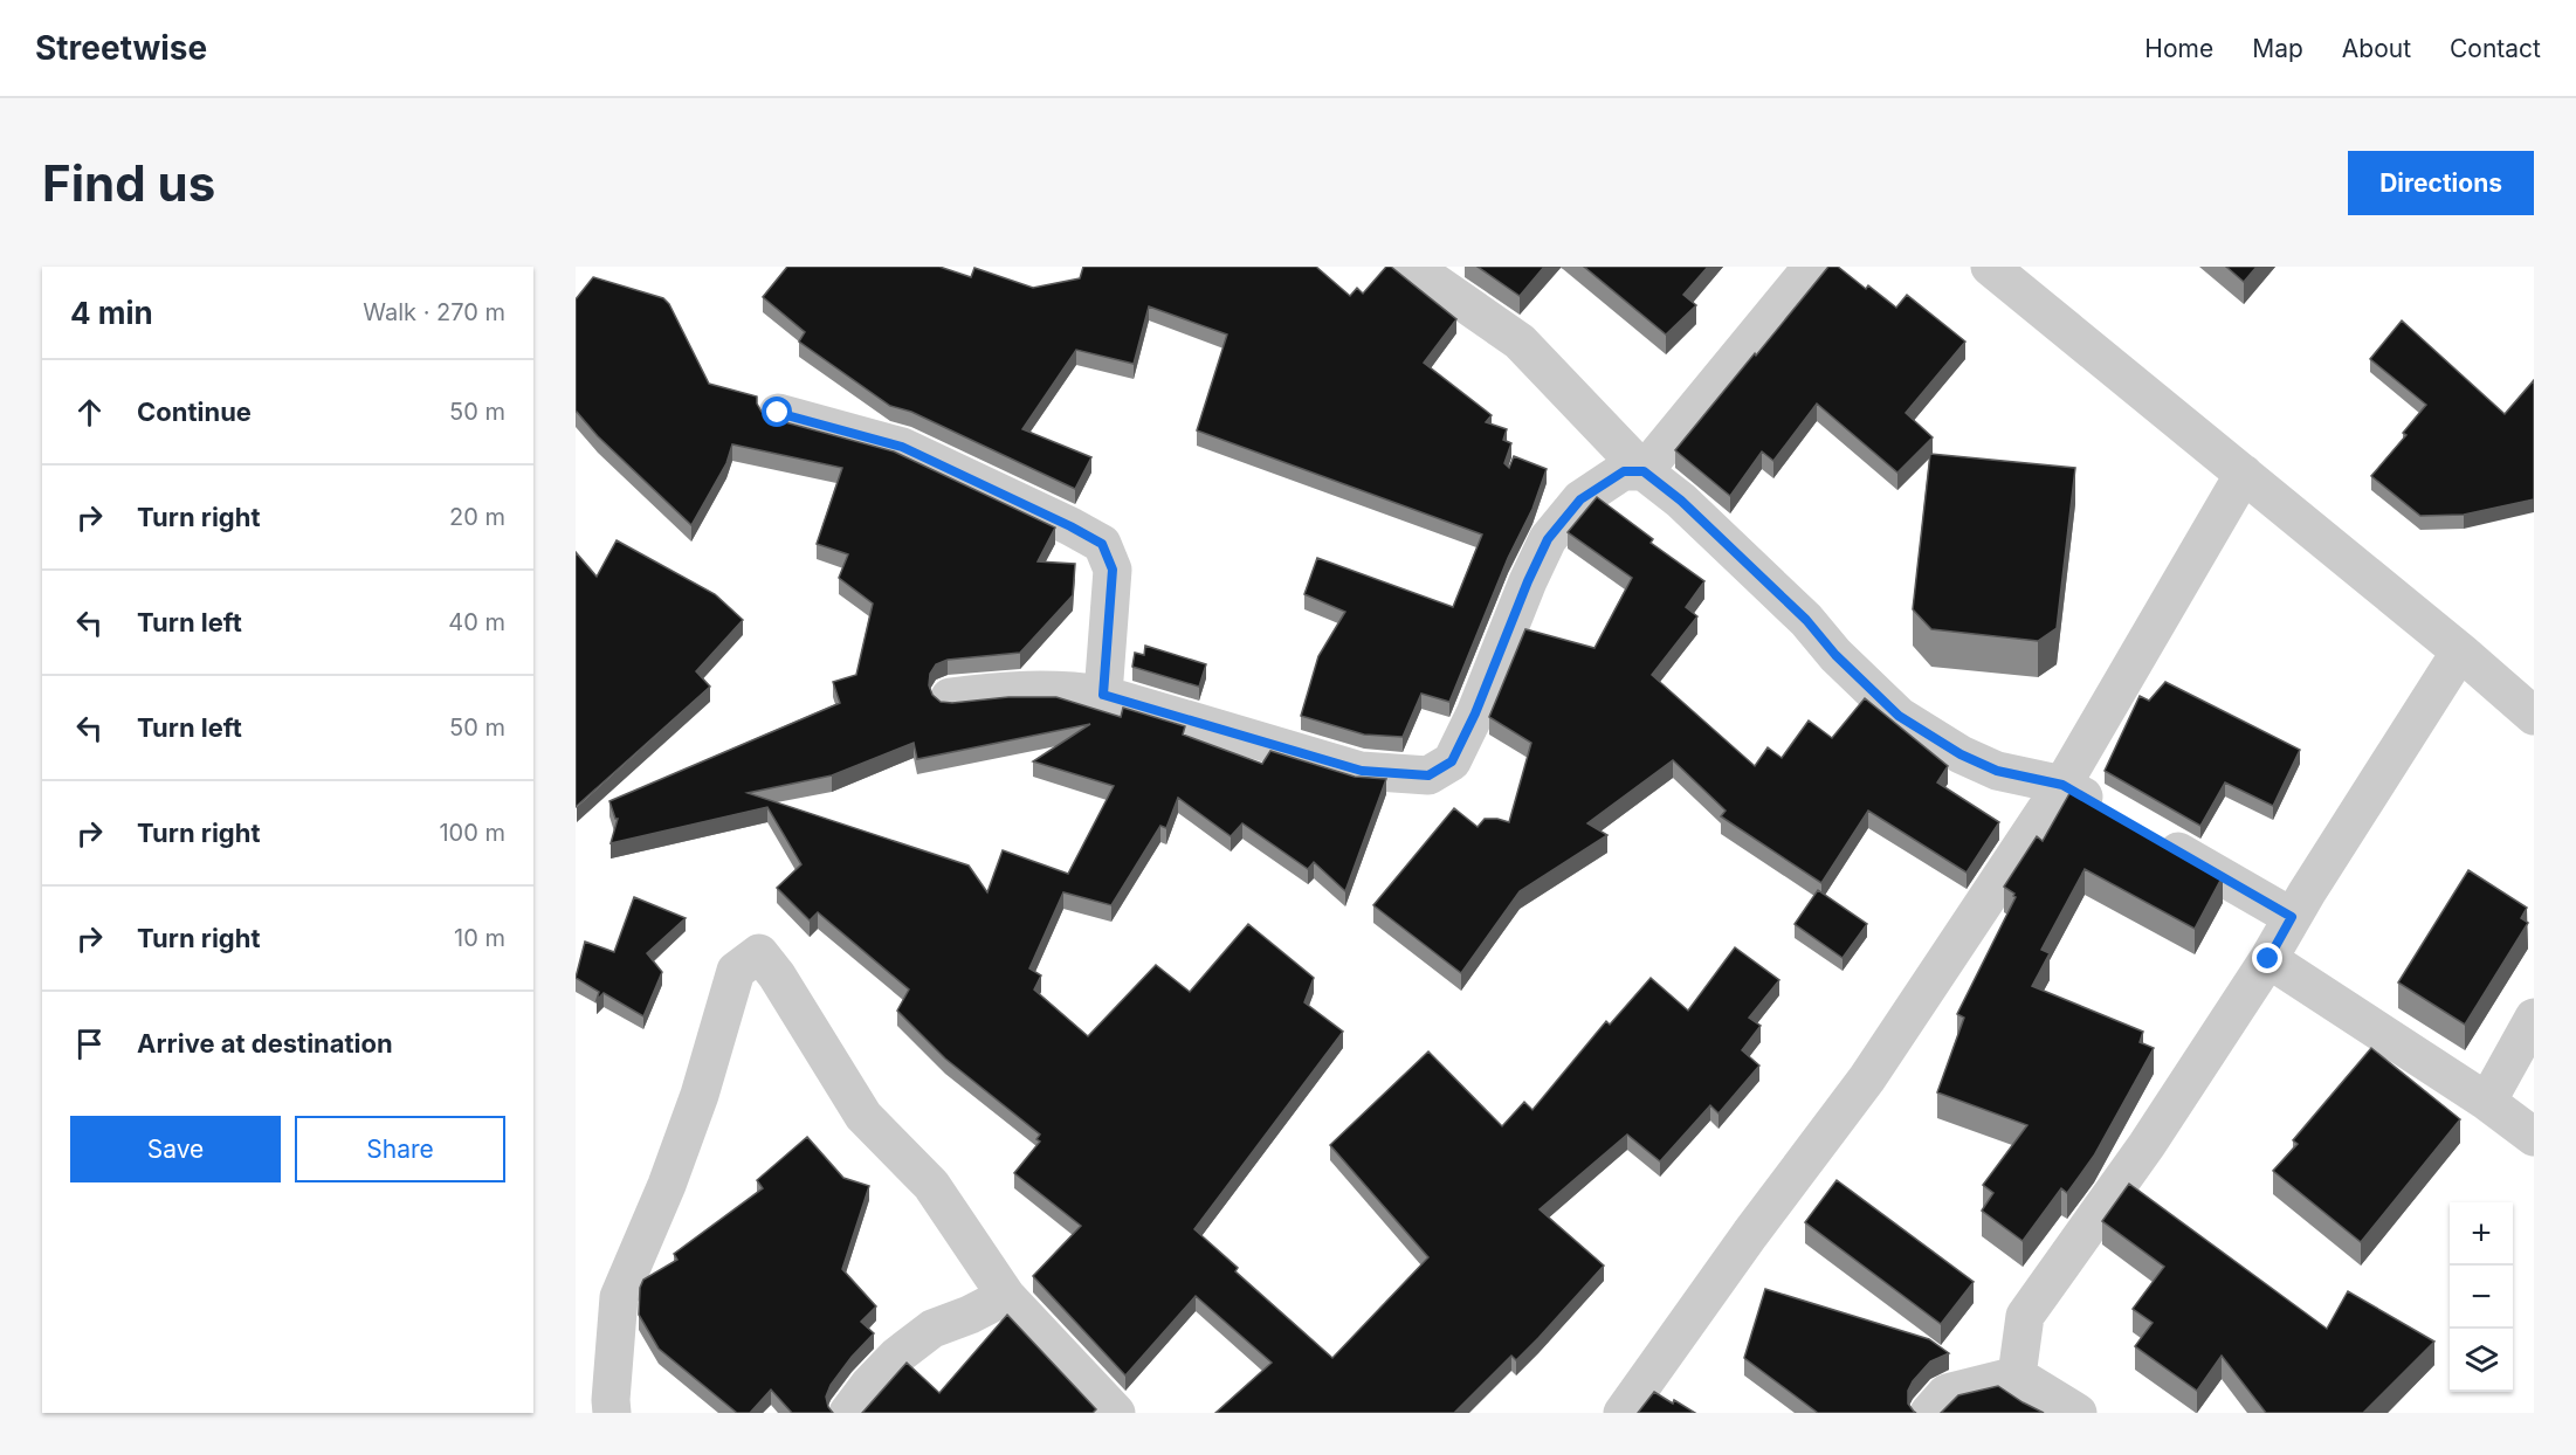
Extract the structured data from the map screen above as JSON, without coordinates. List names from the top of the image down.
{
  "page": {
    "header": "Streetwise",
    "nav": [
      "Home",
      "Map",
      "About",
      "Contact"
    ],
    "buttons": [
      "Directions",
      ["Save", "Share"]
    ],
    "title": "Find us",
    "heading": ["4 min", "Walk · 270 m"],
    "list": [
      ["Continue", "50 m"],
      ["Turn right", "20 m"],
      ["Turn left", "40 m"],
      ["Turn left", "50 m"],
      ["Turn right", "100 m"],
      ["Turn right", "10 m"],
      "Arrive at destination"
    ],
    "map_buttons": ["+", "−"]
  }
}
